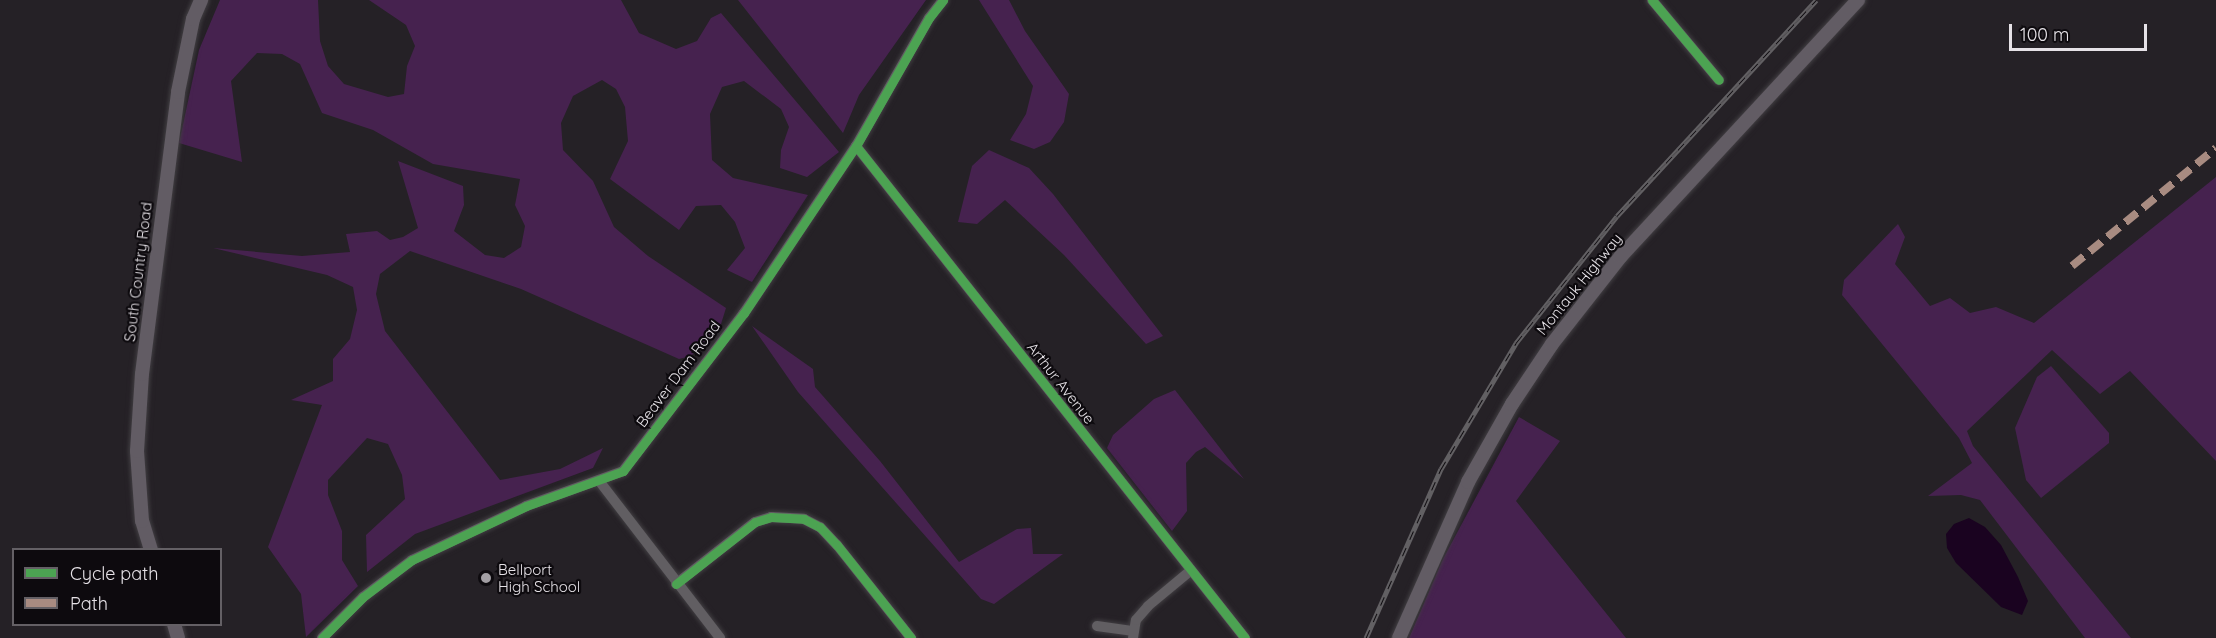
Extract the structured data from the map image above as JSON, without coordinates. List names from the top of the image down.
{
  "streets": {
    "main road": ["South Country Road", "Montauk Highway"],
    "street": ["Beaver Dam Road", "Arthur Avenue"]
  },
  "crossings": [
    ["Beaver Dam Road", "Arthur Avenue"]
  ],
  "places": ["Bellport High School"],
  "legend": ["Cycle path", "Path"],
  "scale_bar": "100 m"
}
